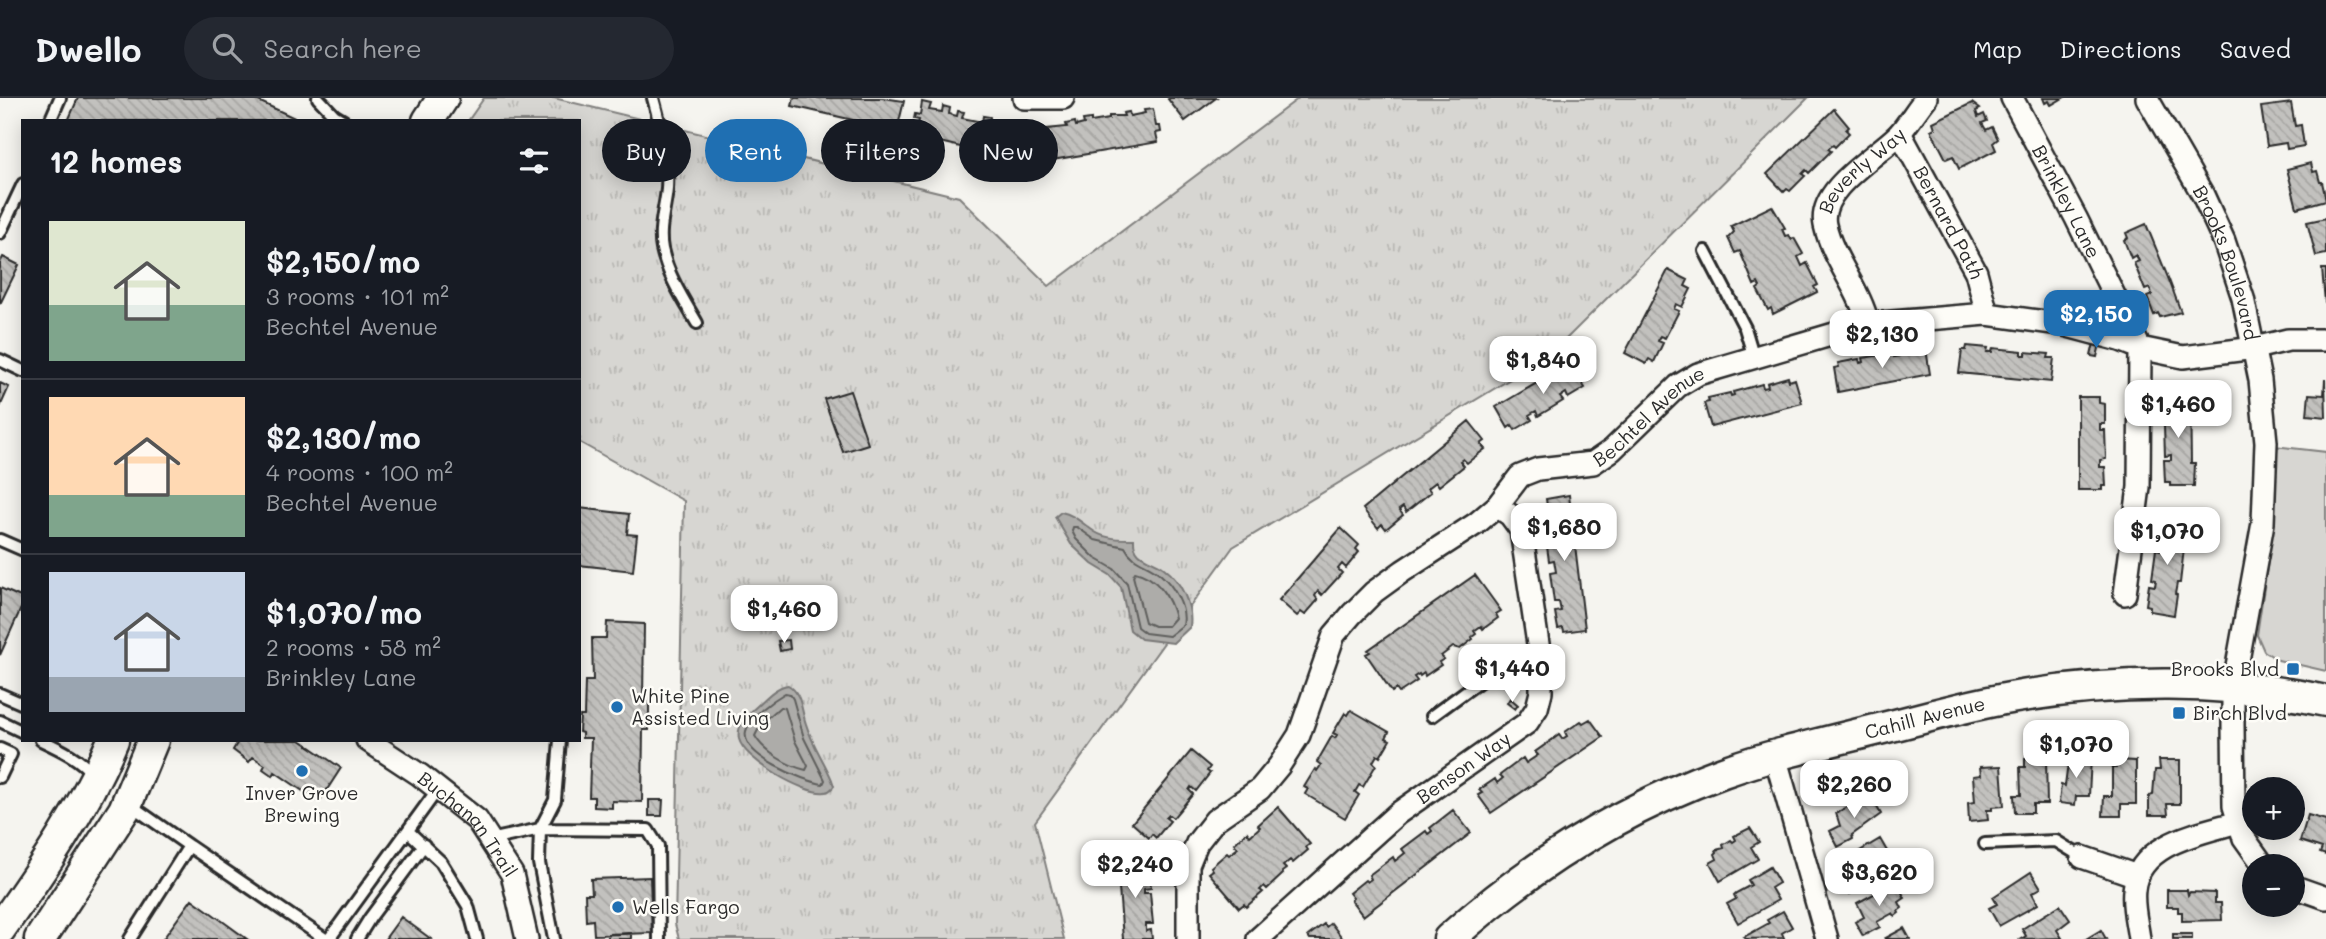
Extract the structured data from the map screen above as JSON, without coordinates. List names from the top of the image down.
{
  "streets": {
    "street": [
      "Beverly Way",
      "Brinkley Lane",
      "Bernard Path",
      "Brooks Boulevard",
      "Bechtel Avenue",
      "Cahill Avenue",
      "Benson Way",
      "Buchanan Trail"
    ]
  },
  "crossings": [
    ["Beverly Way", "Bernard Path"],
    ["Beverly Way", "Bechtel Avenue"],
    ["Brinkley Lane", "Bechtel Avenue"],
    ["Bernard Path", "Bechtel Avenue"],
    ["Brooks Boulevard", "Bechtel Avenue"],
    ["Brooks Boulevard", "Cahill Avenue"],
    ["Bechtel Avenue", "Benson Way"]
  ],
  "places": {
    "transit": ["Brooks Blvd", "Birch Blvd"],
    "other": ["White Pine Assisted Living", "Inver Grove Brewing", "Wells Fargo"]
  },
  "page": {
    "header": "Dwello",
    "search": "Search here",
    "nav": ["Map", "Directions", "Saved"],
    "chip": [
      "Buy",
      "Rent",
      "Filters",
      "New"
    ],
    "heading": "12 homes",
    "list": [
      {
        "name": "$2,150/mo",
        "note": "3 rooms · 101 m² · Bechtel Avenue"
      },
      {
        "name": "$2,130/mo",
        "note": "4 rooms · 100 m² · Bechtel Avenue"
      },
      {
        "name": "$1,070/mo",
        "note": "2 rooms · 58 m² · Brinkley Lane"
      }
    ],
    "price": [
      "$2,150",
      "$2,130",
      "$1,840",
      "$1,460",
      "$1,680",
      "$1,070",
      "$1,460",
      "$1,440",
      "$1,070",
      "$2,260",
      "$2,240",
      "$3,620"
    ],
    "map_buttons": ["+", "−"]
  }
}
